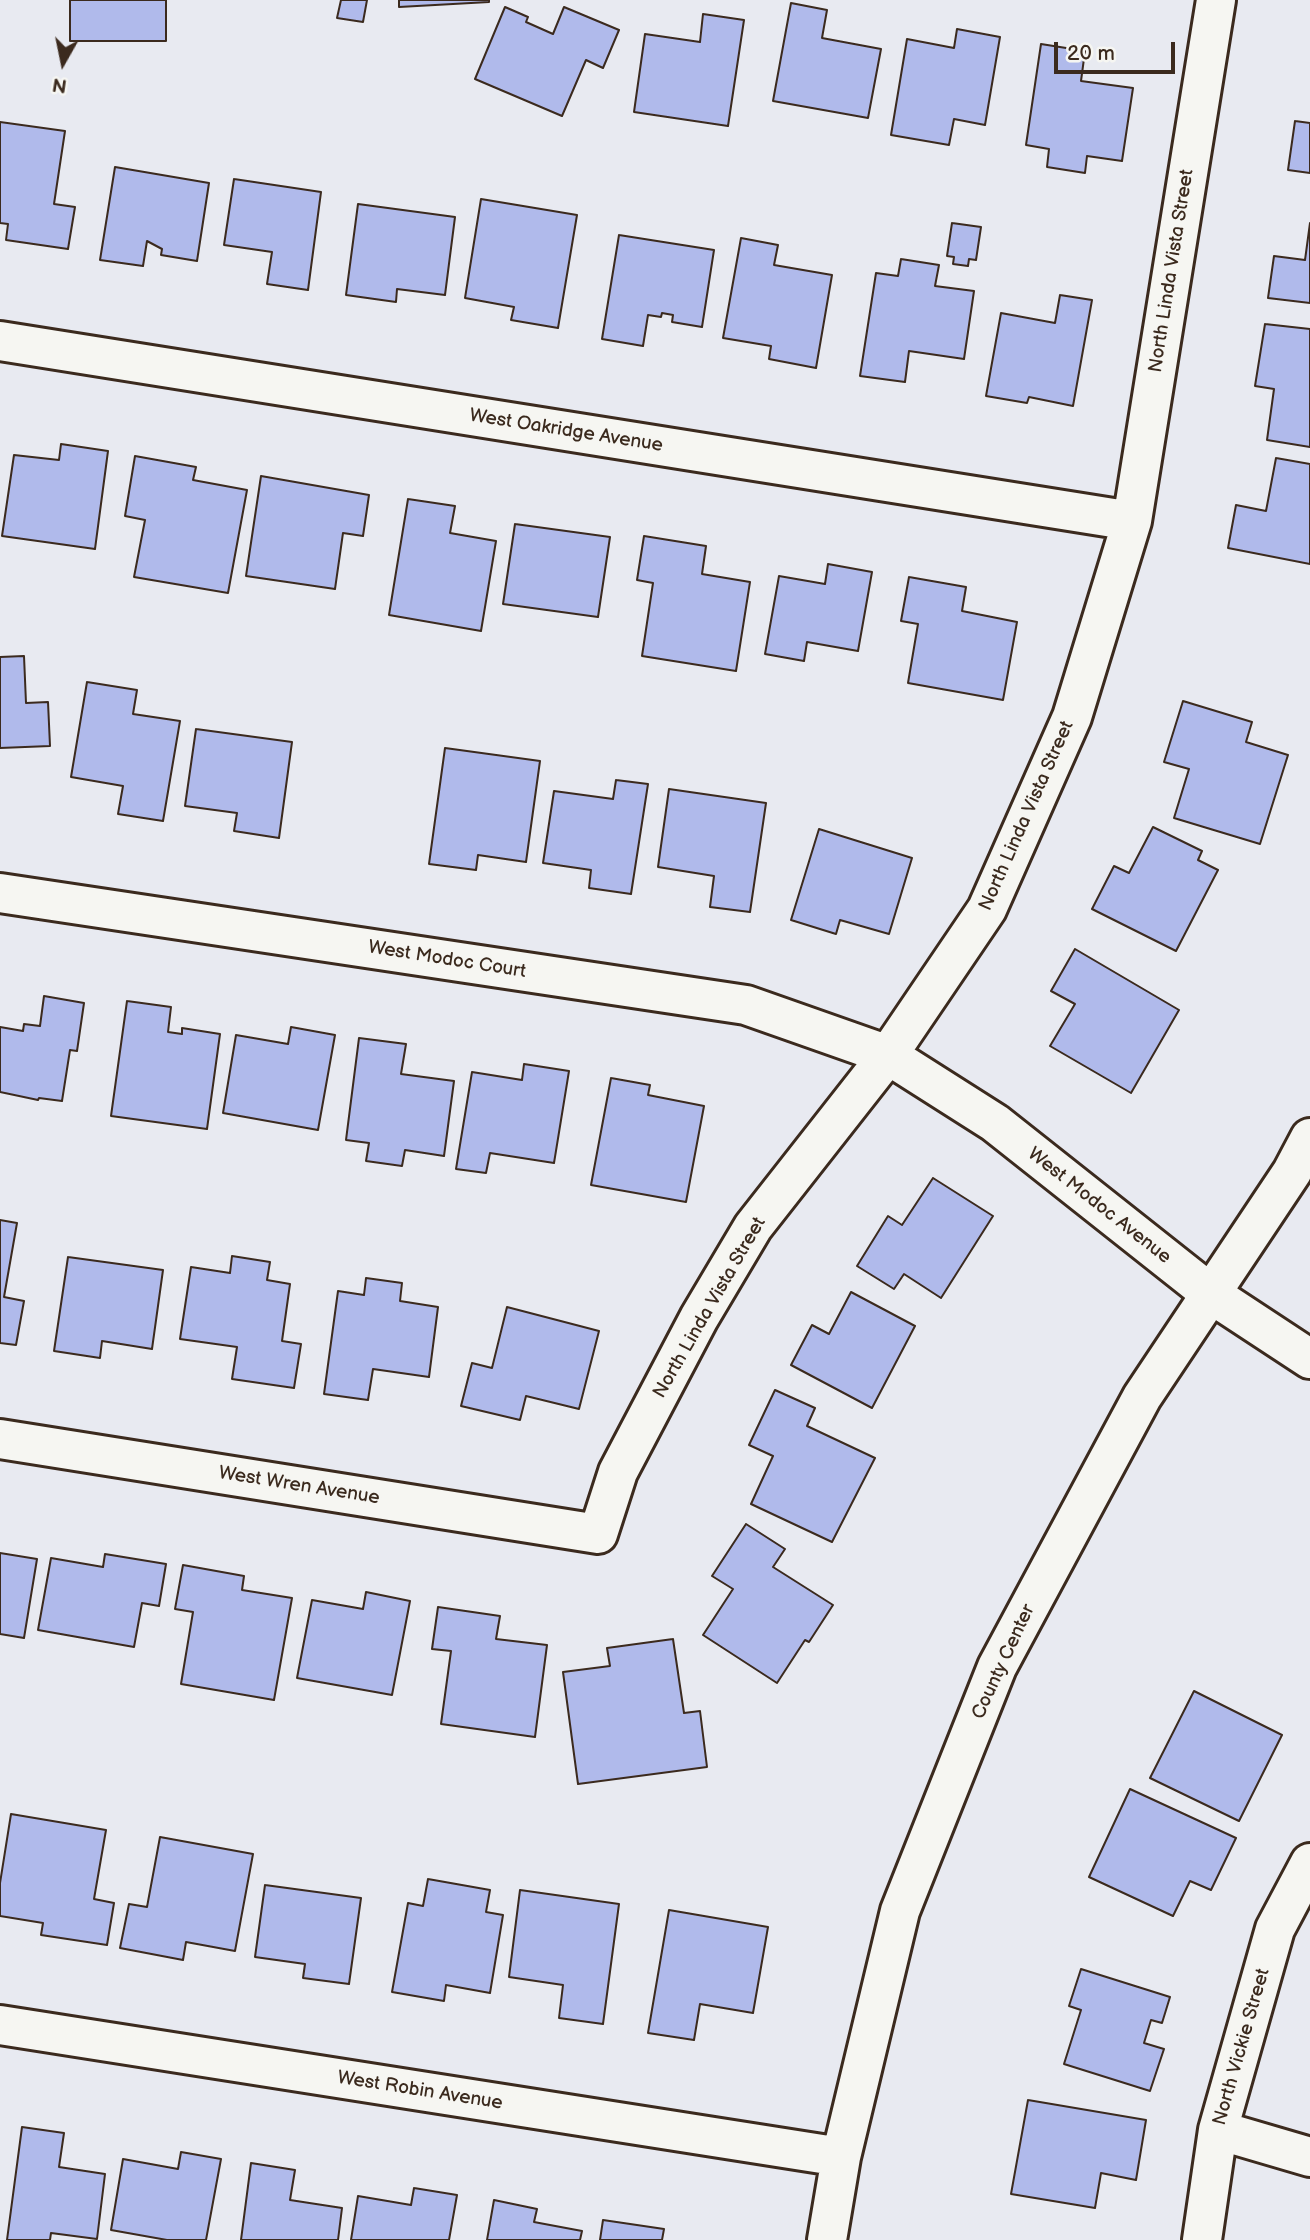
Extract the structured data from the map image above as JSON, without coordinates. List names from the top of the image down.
{
  "streets": {
    "street": [
      "North Linda Vista Street",
      "West Oakridge Avenue",
      "West Modoc Court",
      "West Modoc Avenue",
      "West Wren Avenue",
      "County Center",
      "North Vickie Street",
      "West Robin Avenue"
    ]
  },
  "crossings": [
    ["North Linda Vista Street", "West Oakridge Avenue"],
    ["North Linda Vista Street", "West Modoc Court"],
    ["North Linda Vista Street", "West Modoc Avenue"],
    ["North Linda Vista Street", "West Wren Avenue"],
    ["West Modoc Court", "West Modoc Avenue"],
    ["West Modoc Avenue", "County Center"],
    ["County Center", "West Robin Avenue"]
  ],
  "scale_bar": "20 m",
  "north": "bottom"
}
